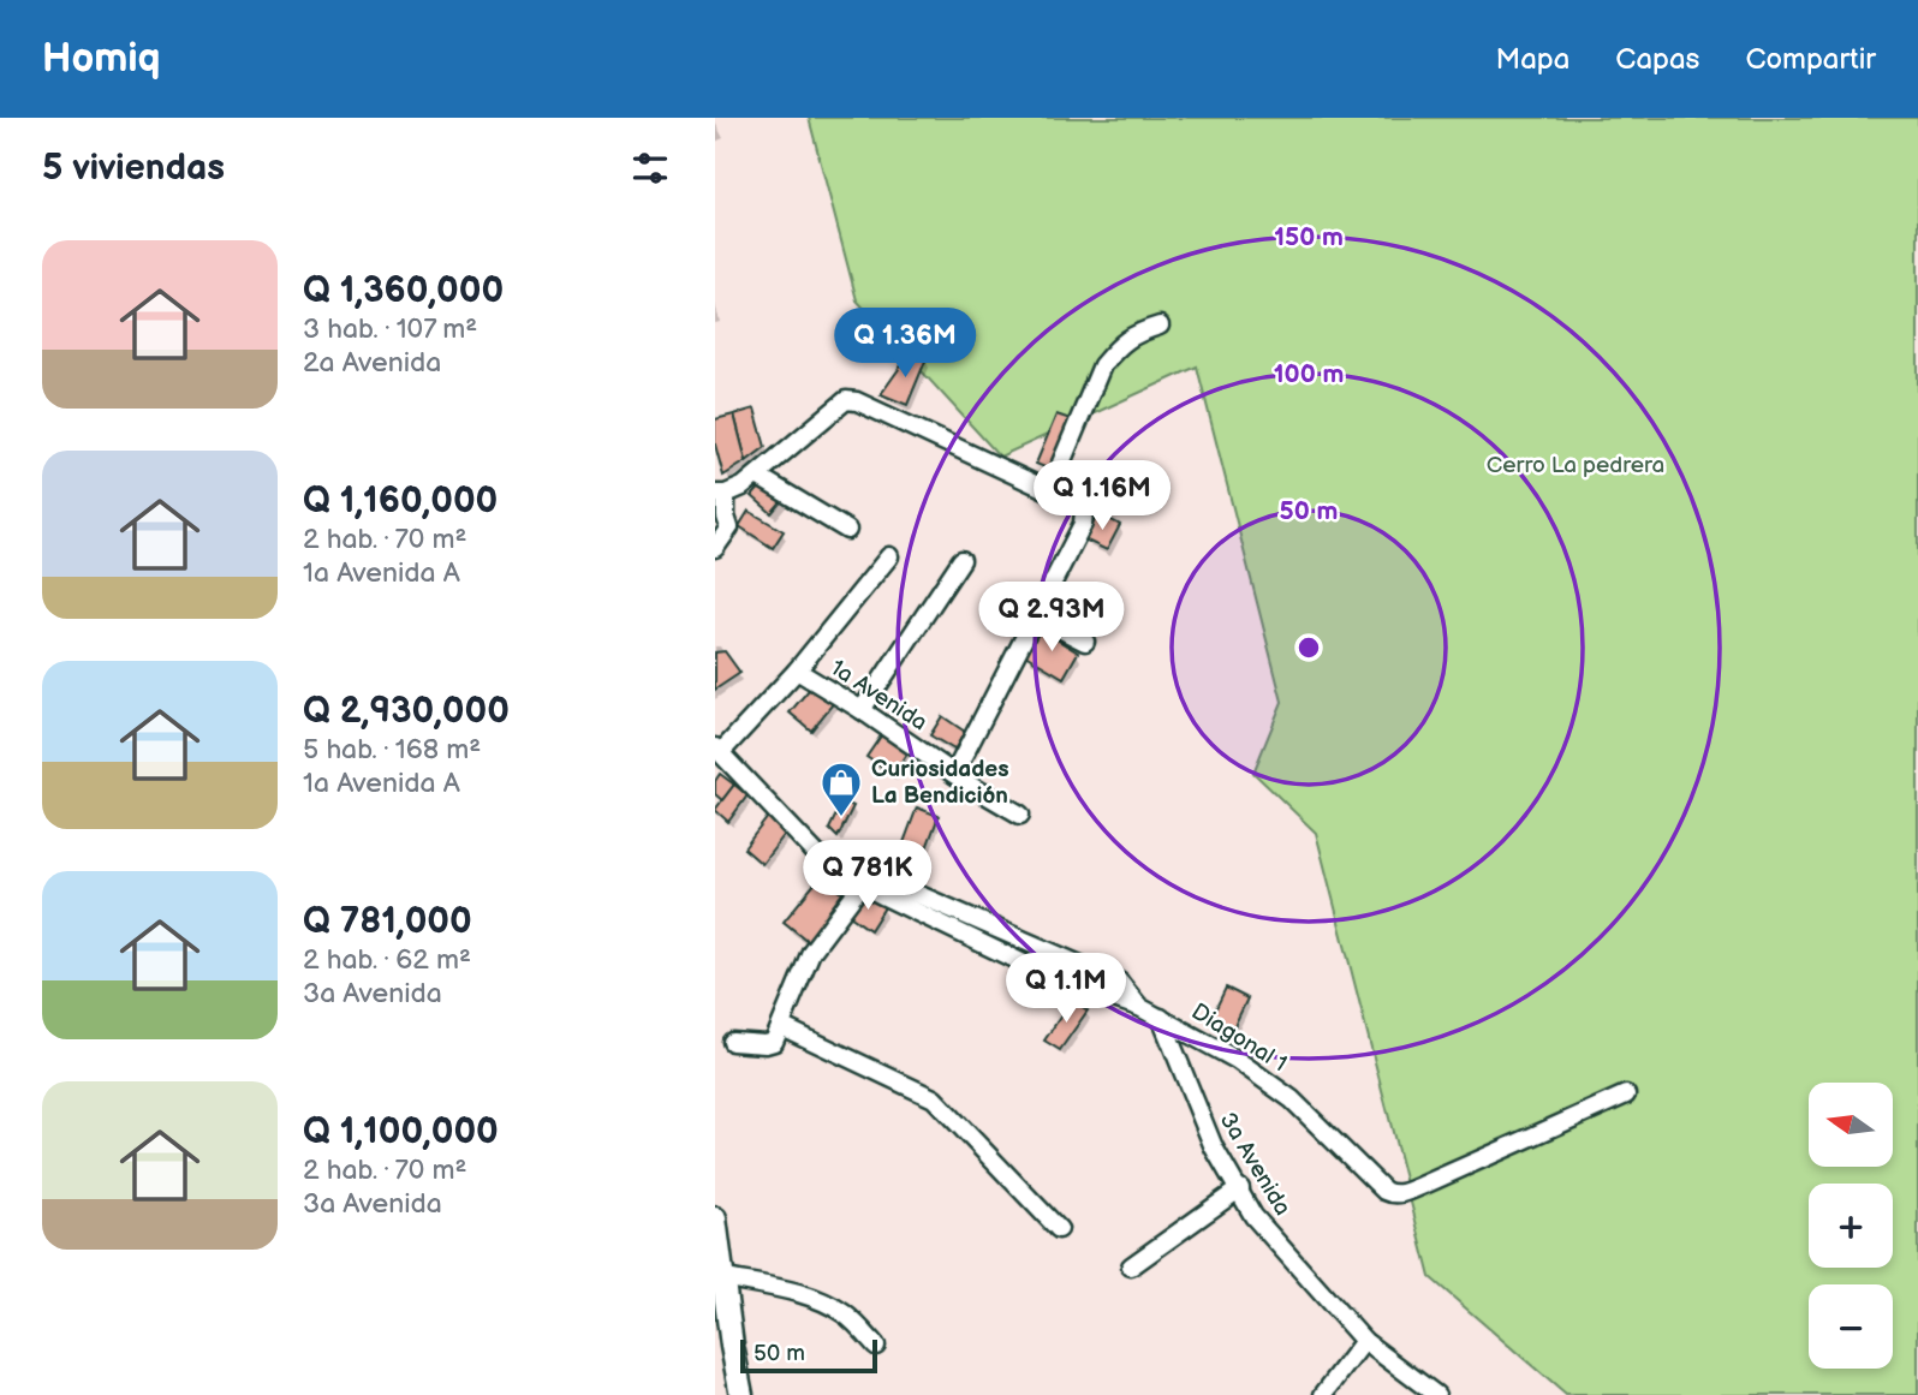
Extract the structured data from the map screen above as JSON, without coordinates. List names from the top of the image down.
{
  "streets": {
    "street": ["1a Avenida", "Diagonal 1", "3a Avenida"]
  },
  "crossings": [
    ["Diagonal 1", "3a Avenida"]
  ],
  "parks": ["Cerro La pedrera"],
  "places": {
    "shop": ["Curiosidades La Bendición"]
  },
  "scale_bar": "50 m",
  "north": "left",
  "page": {
    "header": "Homiq",
    "nav": ["Mapa", "Capas", "Compartir"],
    "heading": "5 viviendas",
    "list": [
      {
        "name": "Q 1,360,000",
        "note": "3 hab. · 107 m² · 2a Avenida"
      },
      {
        "name": "Q 1,160,000",
        "note": "2 hab. · 70 m² · 1a Avenida A"
      },
      {
        "name": "Q 2,930,000",
        "note": "5 hab. · 168 m² · 1a Avenida A"
      },
      {
        "name": "Q 781,000",
        "note": "2 hab. · 62 m² · 3a Avenida"
      },
      {
        "name": "Q 1,100,000",
        "note": "2 hab. · 70 m² · 3a Avenida"
      }
    ],
    "price": [
      "Q 1.36M",
      "Q 1.16M",
      "Q 2.93M",
      "Q 781K",
      "Q 1.1M"
    ],
    "map_buttons": ["+", "−"],
    "scale": "50 m"
  },
  "rings": ["150 m", "100 m", "50 m"]
}
